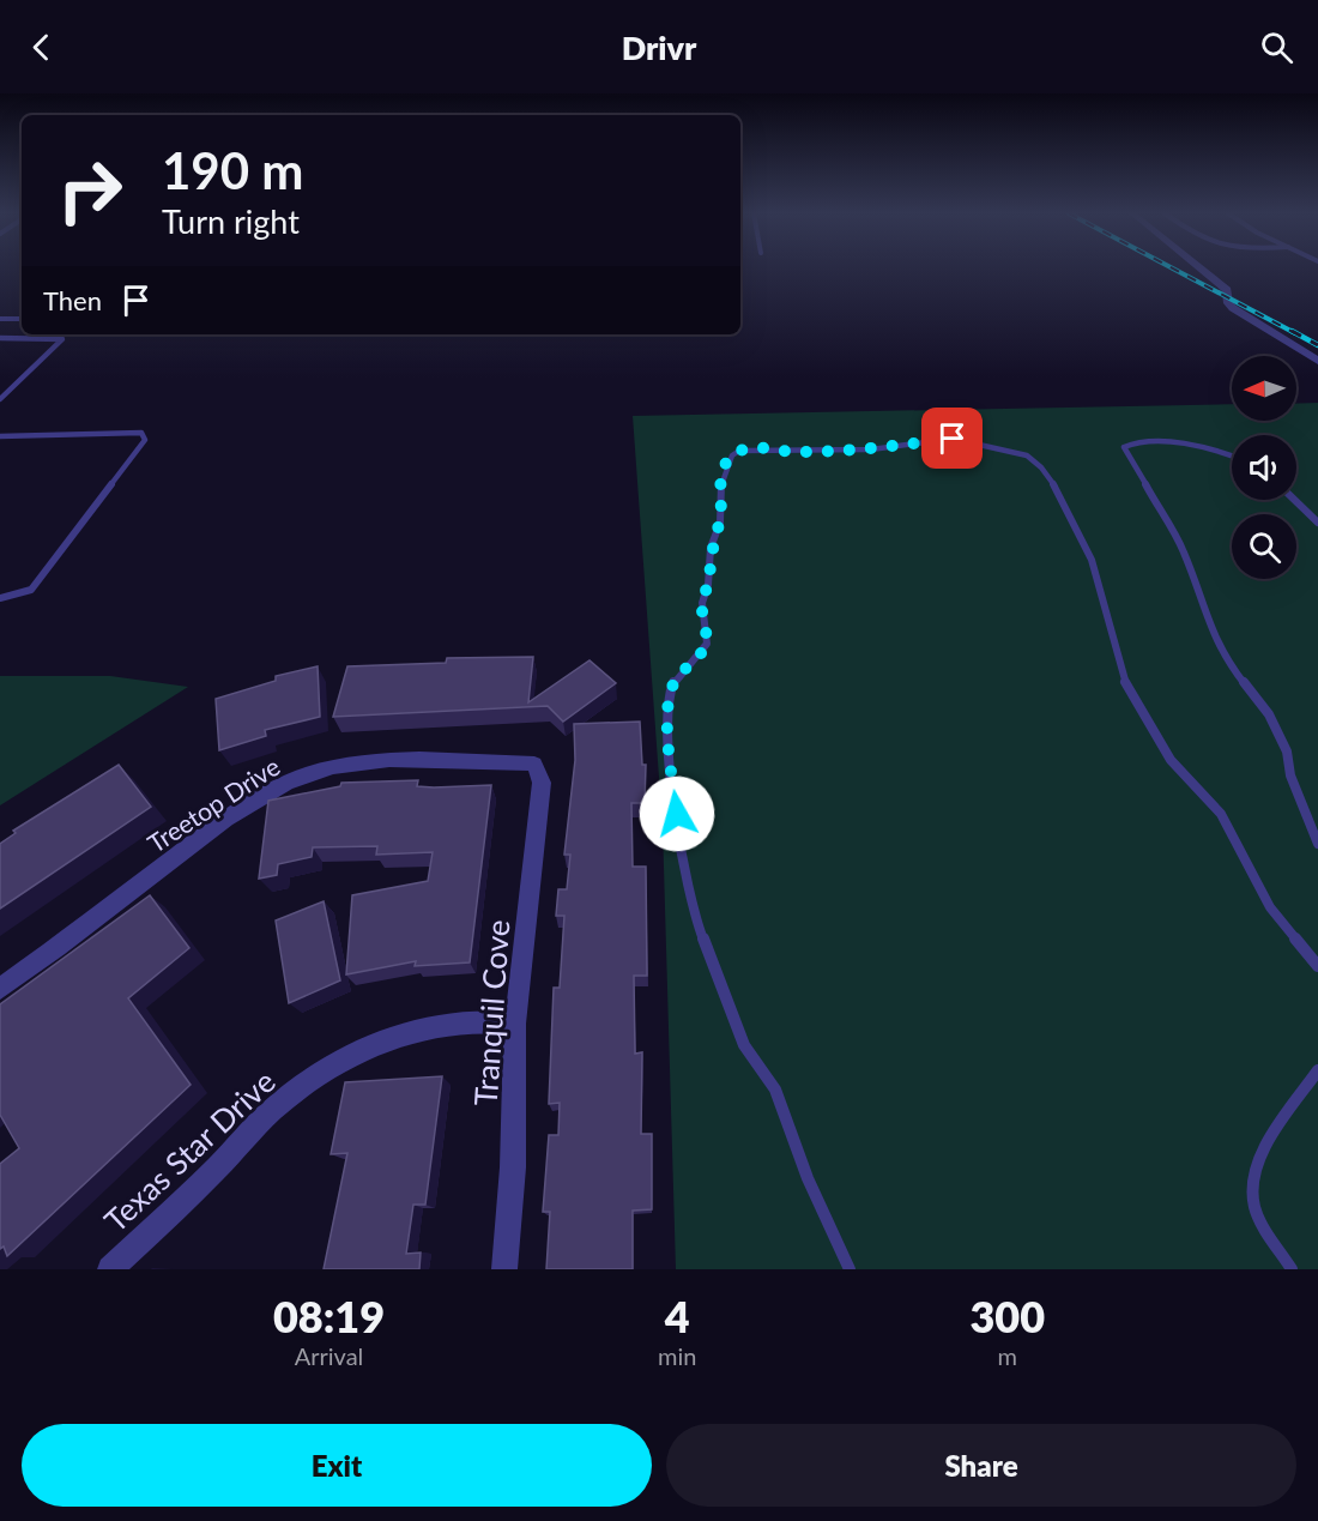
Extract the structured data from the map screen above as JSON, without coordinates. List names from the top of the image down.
{
  "streets": {
    "street": ["Treetop Drive", "Tranquil Cove", "Texas Star Drive"]
  },
  "crossings": [
    ["Treetop Drive", "Tranquil Cove"],
    ["Tranquil Cove", "Texas Star Drive"]
  ],
  "north": "left",
  "page": {
    "header": "Drivr",
    "turn": ["190 m", "Turn right"],
    "then": "Then",
    "eta": [
      "08:19",
      "Arrival",
      "4",
      "min",
      "300",
      "m"
    ],
    "buttons": ["Exit", "Share"]
  }
}
